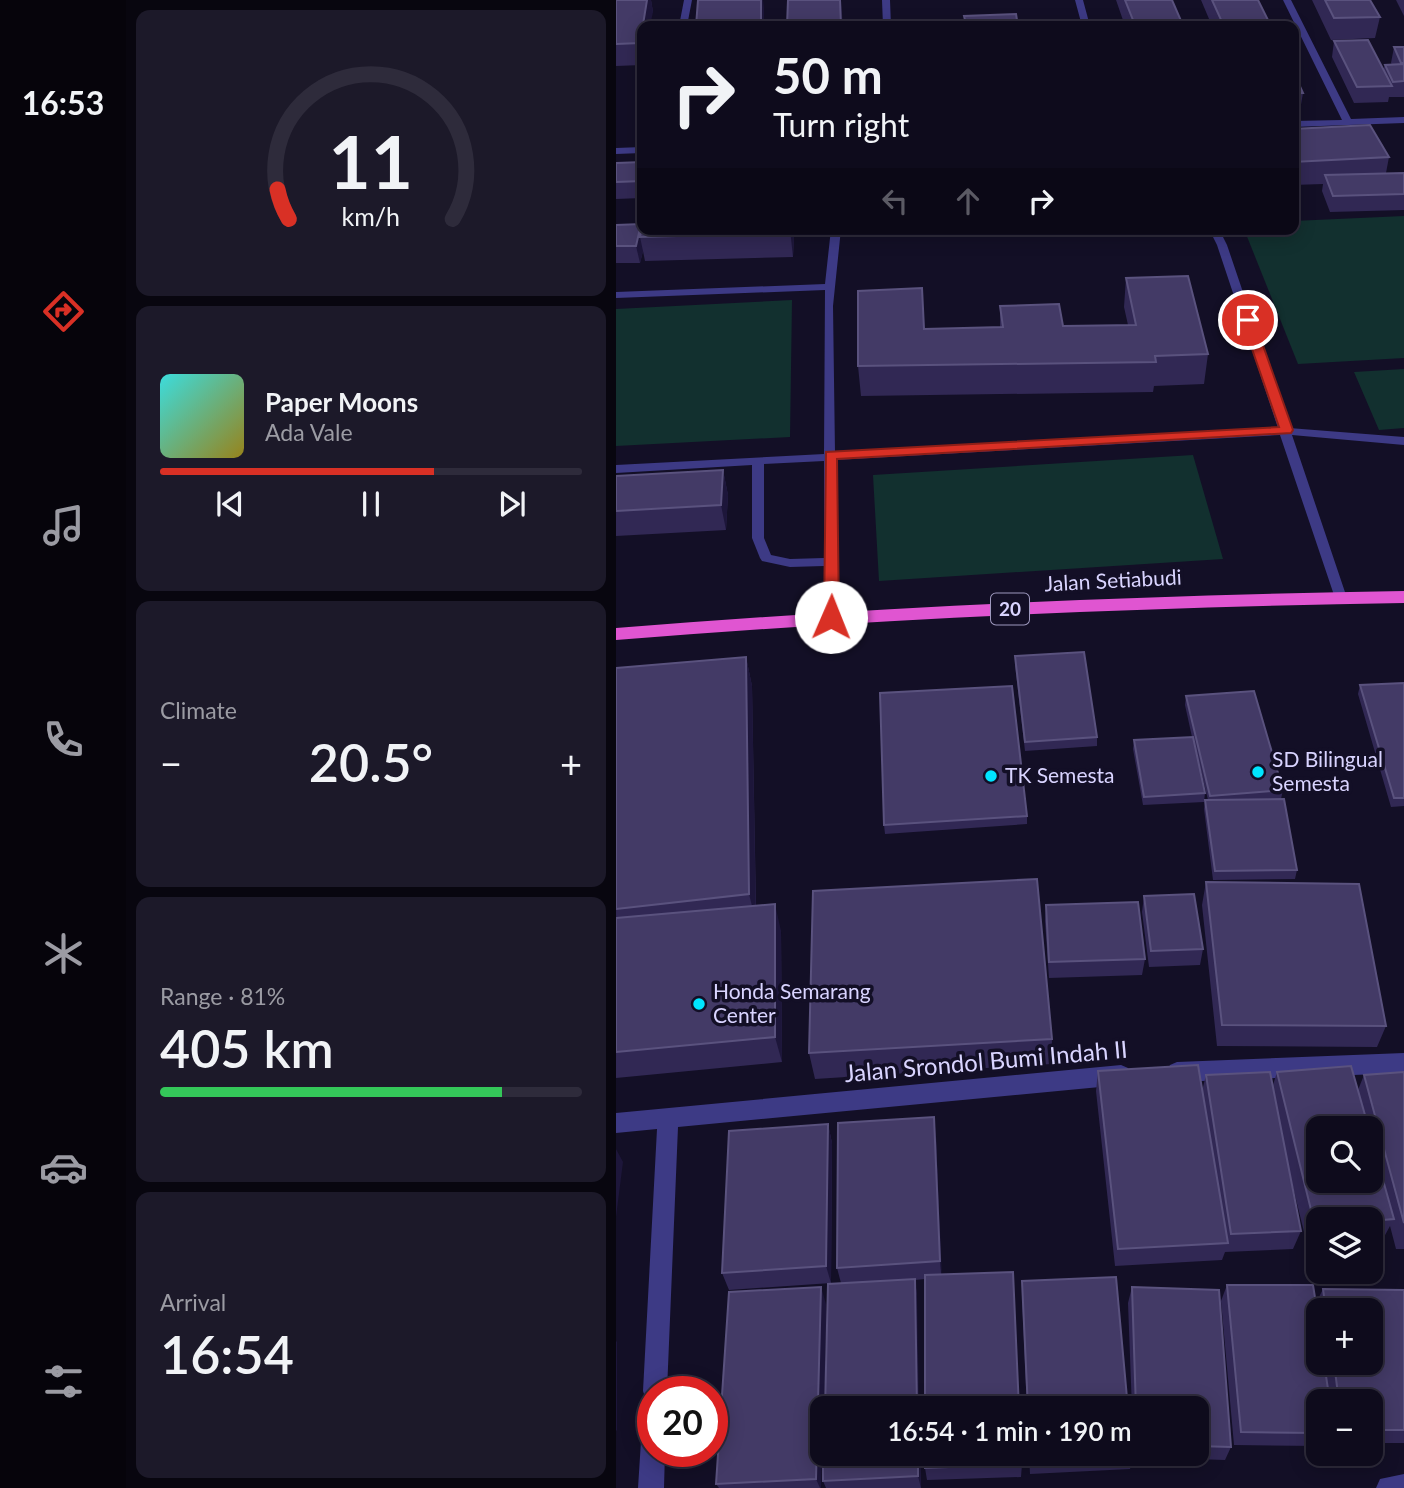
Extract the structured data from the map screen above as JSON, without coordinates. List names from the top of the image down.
{
  "streets": {
    "highway": ["Jalan Setiabudi", "20"],
    "street": ["Jalan Srondol Bumi Indah II"]
  },
  "places": ["SD Bilingual Semesta", "TK Semesta", "Honda Semarang Center"],
  "page": {
    "tabs": "16:53",
    "turn": ["50 m", "Turn right"],
    "song": ["Paper Moons", "Ada Vale"],
    "tile": [
      "Climate",
      ["Range · 81%", "405 km"],
      ["Arrival", "16:54"]
    ],
    "heat": ["−", "20.5°", "+"],
    "map_buttons": ["+", "−"],
    "limit": "20",
    "trip": "16:54 · 1 min · 190 m",
    "gauge": ["11", "km/h"]
  }
}
